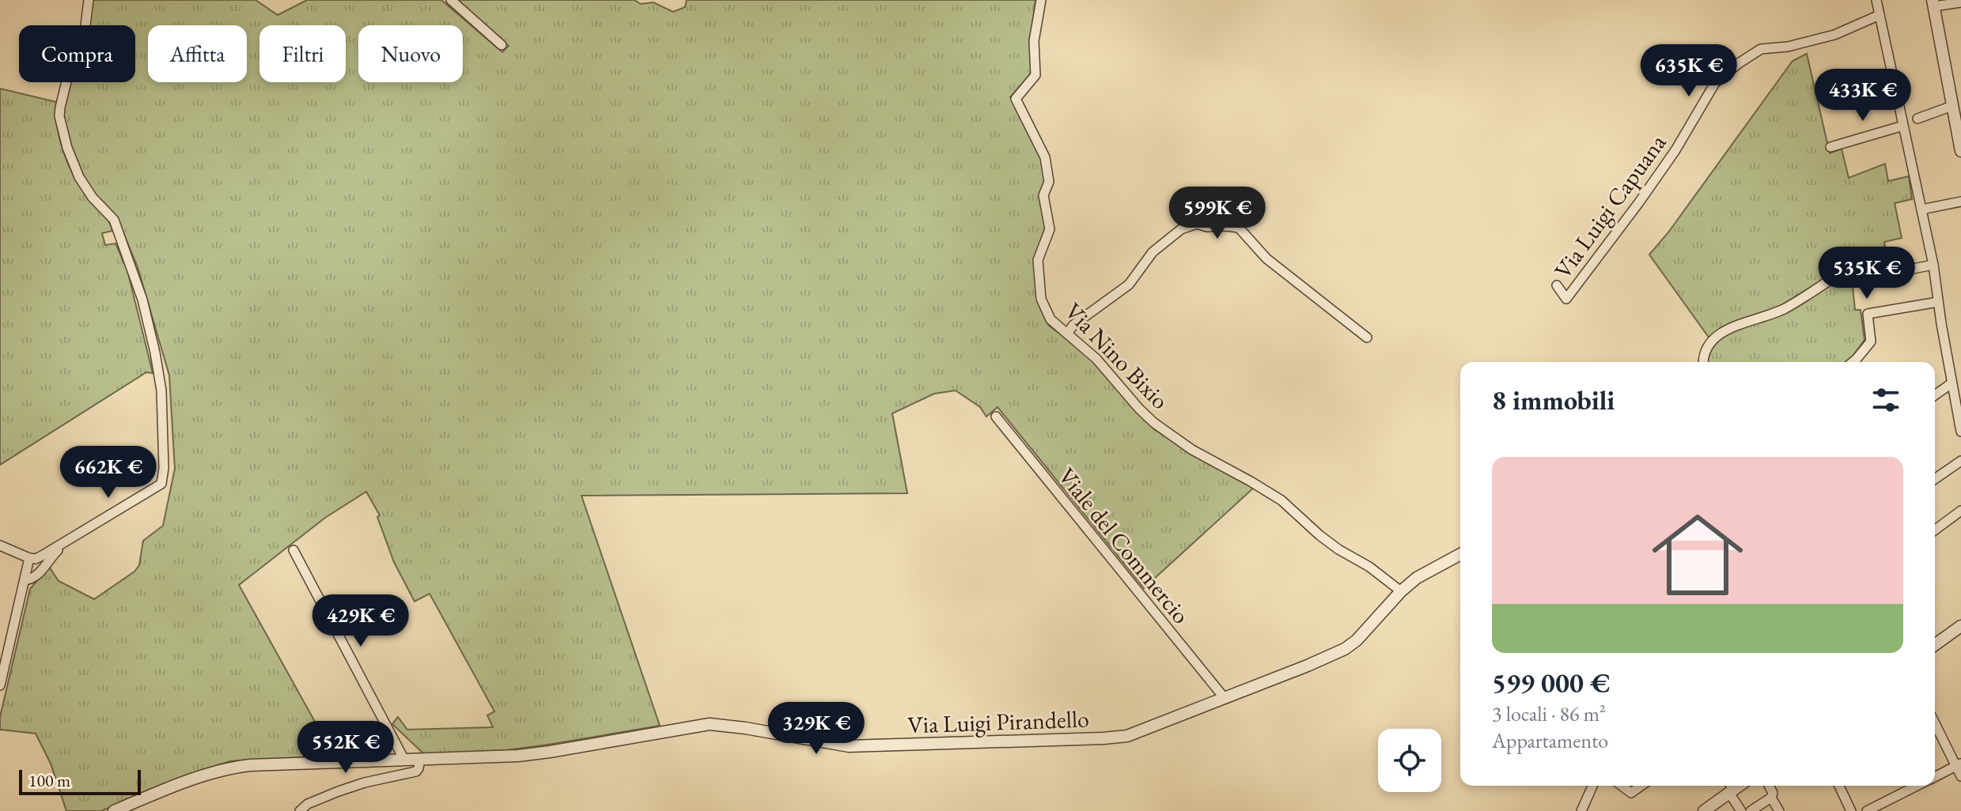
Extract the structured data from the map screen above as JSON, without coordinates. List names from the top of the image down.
{
  "streets": {
    "street": [
      "Via Luigi Capuana",
      "Via Nino Bixio",
      "Viale del Commercio",
      "Via Luigi Pirandello"
    ]
  },
  "crossings": [
    ["Via Nino Bixio", "Via Luigi Pirandello"],
    ["Viale del Commercio", "Via Luigi Pirandello"]
  ],
  "scale_bar": "100 m",
  "page": {
    "chip": [
      "Compra",
      "Affitta",
      "Filtri",
      "Nuovo"
    ],
    "price": [
      "635K €",
      "433K €",
      "599K €",
      "535K €",
      "662K €",
      "429K €",
      "329K €",
      "552K €"
    ],
    "heading": "8 immobili",
    "list": [
      {
        "name": "599 000 €",
        "note": "3 locali · 86 m² · Appartamento"
      }
    ],
    "scale": "100 m"
  }
}
